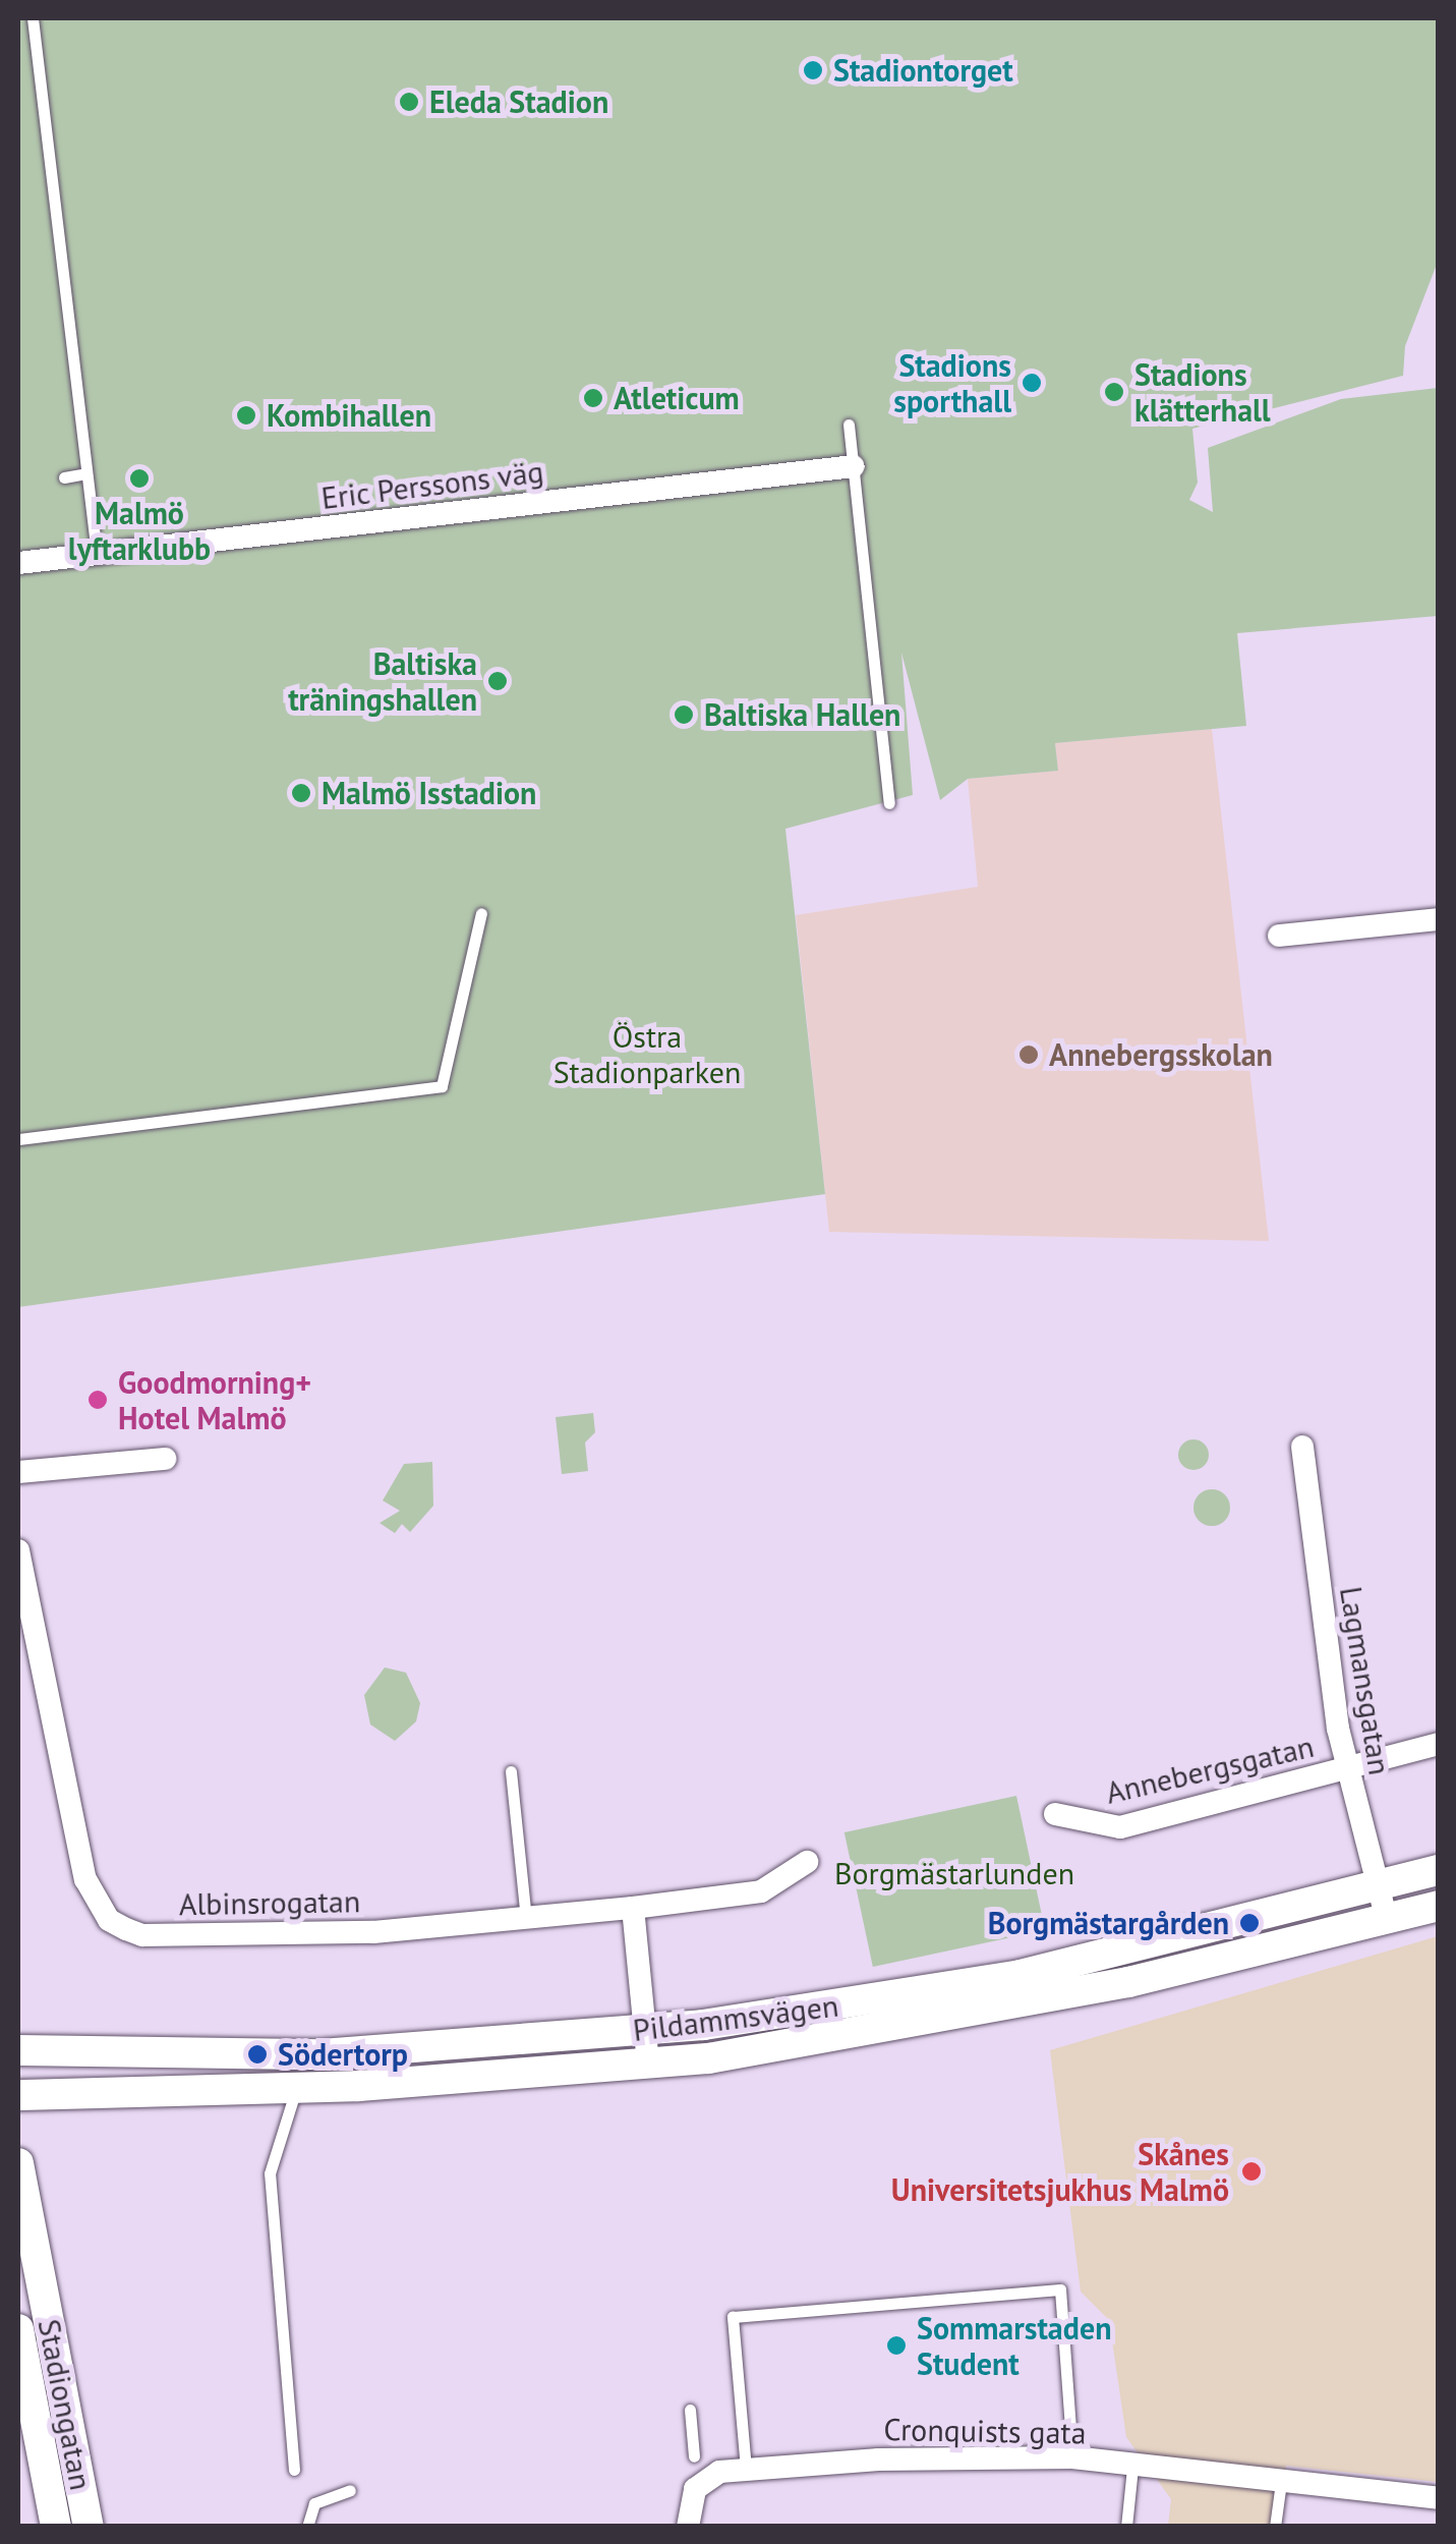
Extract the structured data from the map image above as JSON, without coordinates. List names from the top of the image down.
{
  "streets": {
    "main road": ["Pildammsvägen", "Stadiongatan"],
    "street": [
      "Eric Perssons väg",
      "Lagmansgatan",
      "Annebergsgatan",
      "Albinsrogatan",
      "Cronquists gata"
    ]
  },
  "crossings": [
    ["Lagmansgatan", "Annebergsgatan"],
    ["Lagmansgatan", "Pildammsvägen"]
  ],
  "parks": ["Östra Stadionparken", "Borgmästarlunden"],
  "places": [
    "Stadiontorget",
    "Eleda Stadion",
    "Stadions sporthall",
    "Stadions klätterhall",
    "Atleticum",
    "Kombihallen",
    "Malmö lyftarklubb",
    "Baltiska träningshallen",
    "Baltiska Hallen",
    "Malmö Isstadion",
    "Annebergsskolan",
    "Goodmorning+ Hotel Malmö",
    "Borgmästargården",
    "Södertorp",
    "Skånes Universitetsjukhus Malmö",
    "Sommarstaden Student"
  ]
}
